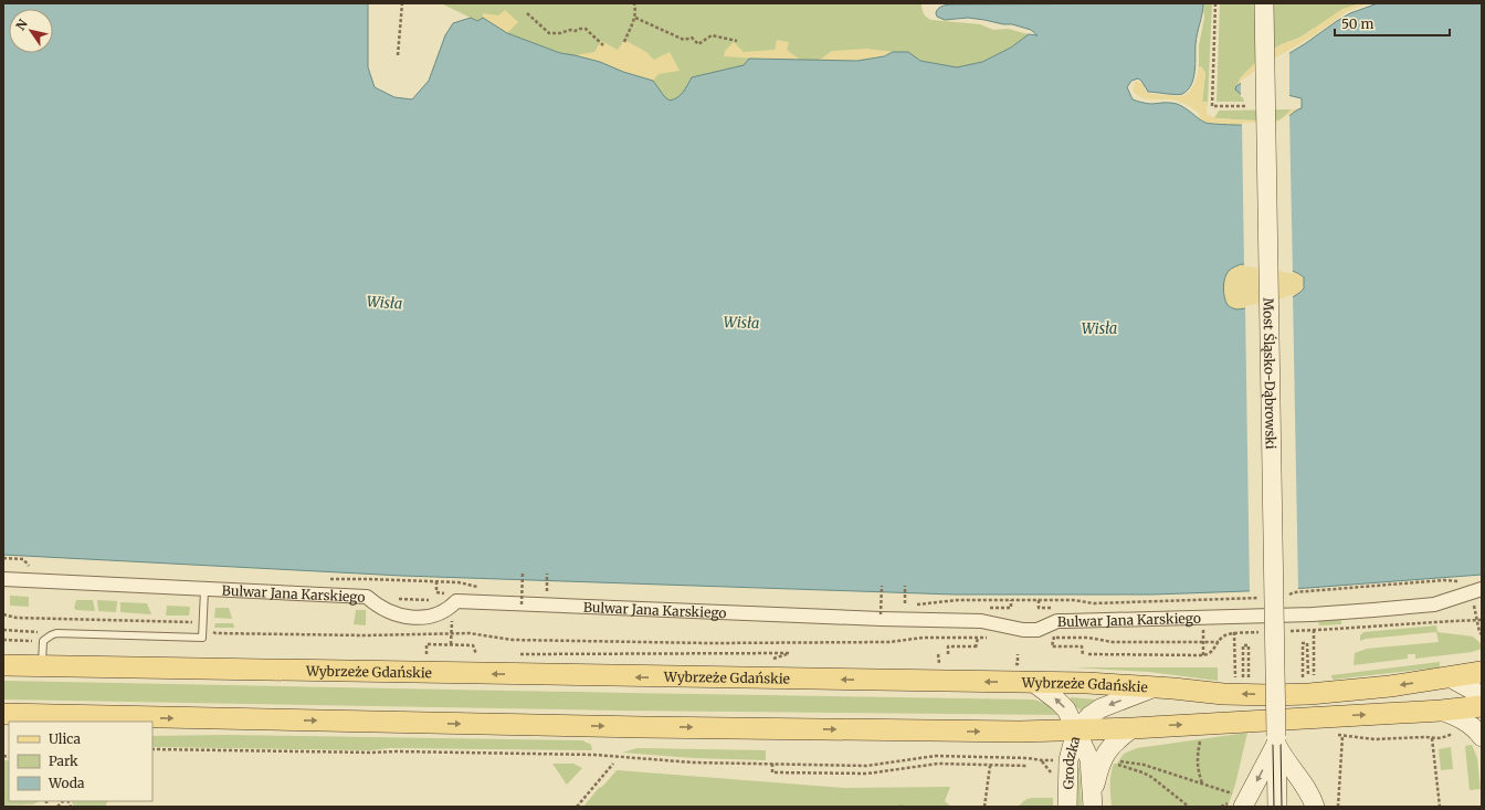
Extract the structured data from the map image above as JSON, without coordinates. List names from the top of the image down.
{
  "streets": {
    "main road": ["Most Śląsko-Dąbrowski", "Wybrzeże Gdańskie", "Grodzka"],
    "street": ["Bulwar Jana Karskiego"]
  },
  "crossings": [
    ["Wybrzeże Gdańskie", "Grodzka"]
  ],
  "one_way": ["Grodzka"],
  "water": ["Wisła"],
  "legend": ["Ulica", "Park", "Woda"],
  "scale_bar": "50 m",
  "north": "top left"
}
